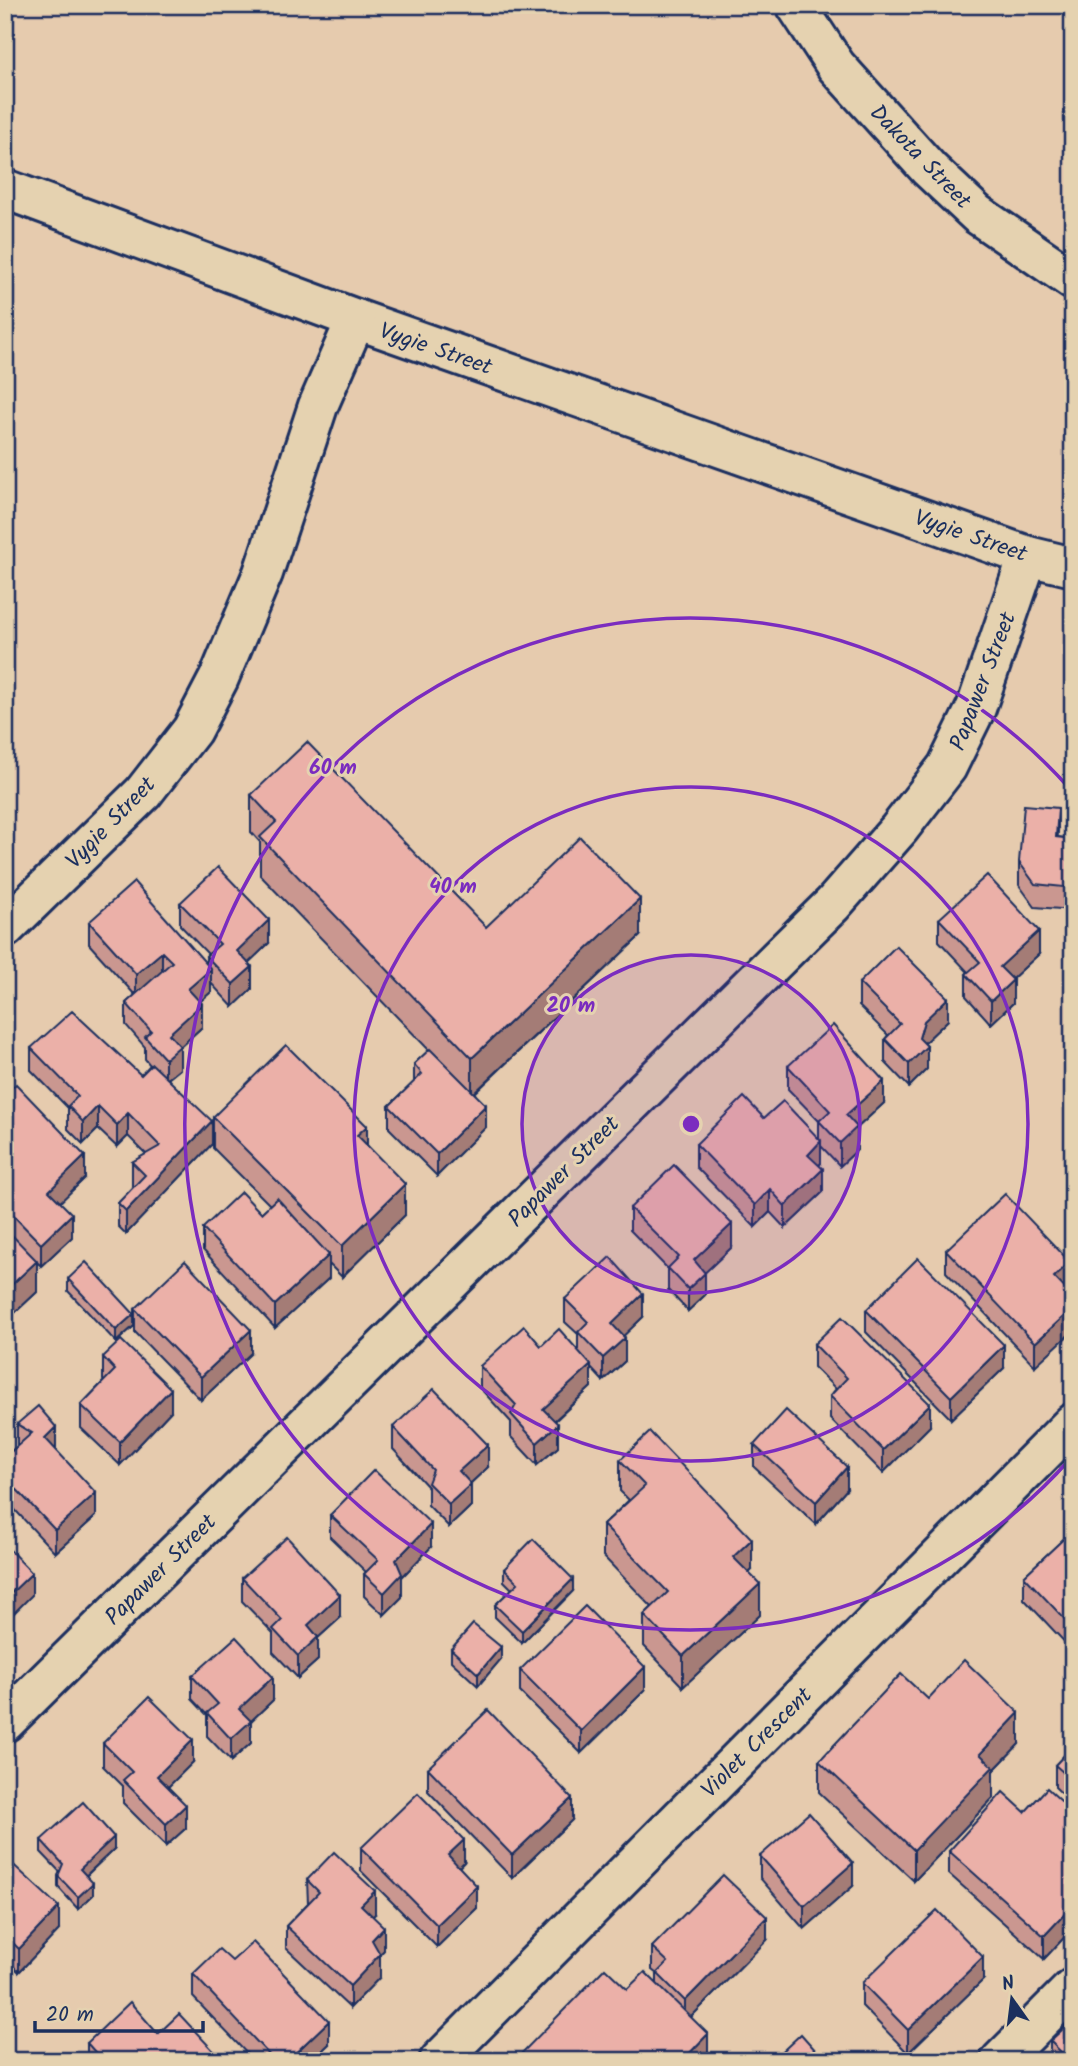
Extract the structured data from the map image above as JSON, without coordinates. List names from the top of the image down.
{
  "streets": {
    "street": [
      "Dakota Street",
      "Vygie Street",
      "Papawer Street",
      "Violet Crescent"
    ]
  },
  "crossings": [
    ["Vygie Street", "Papawer Street"]
  ],
  "scale_bar": "20 m",
  "north": "top",
  "rings": ["60 m", "40 m", "20 m"]
}
